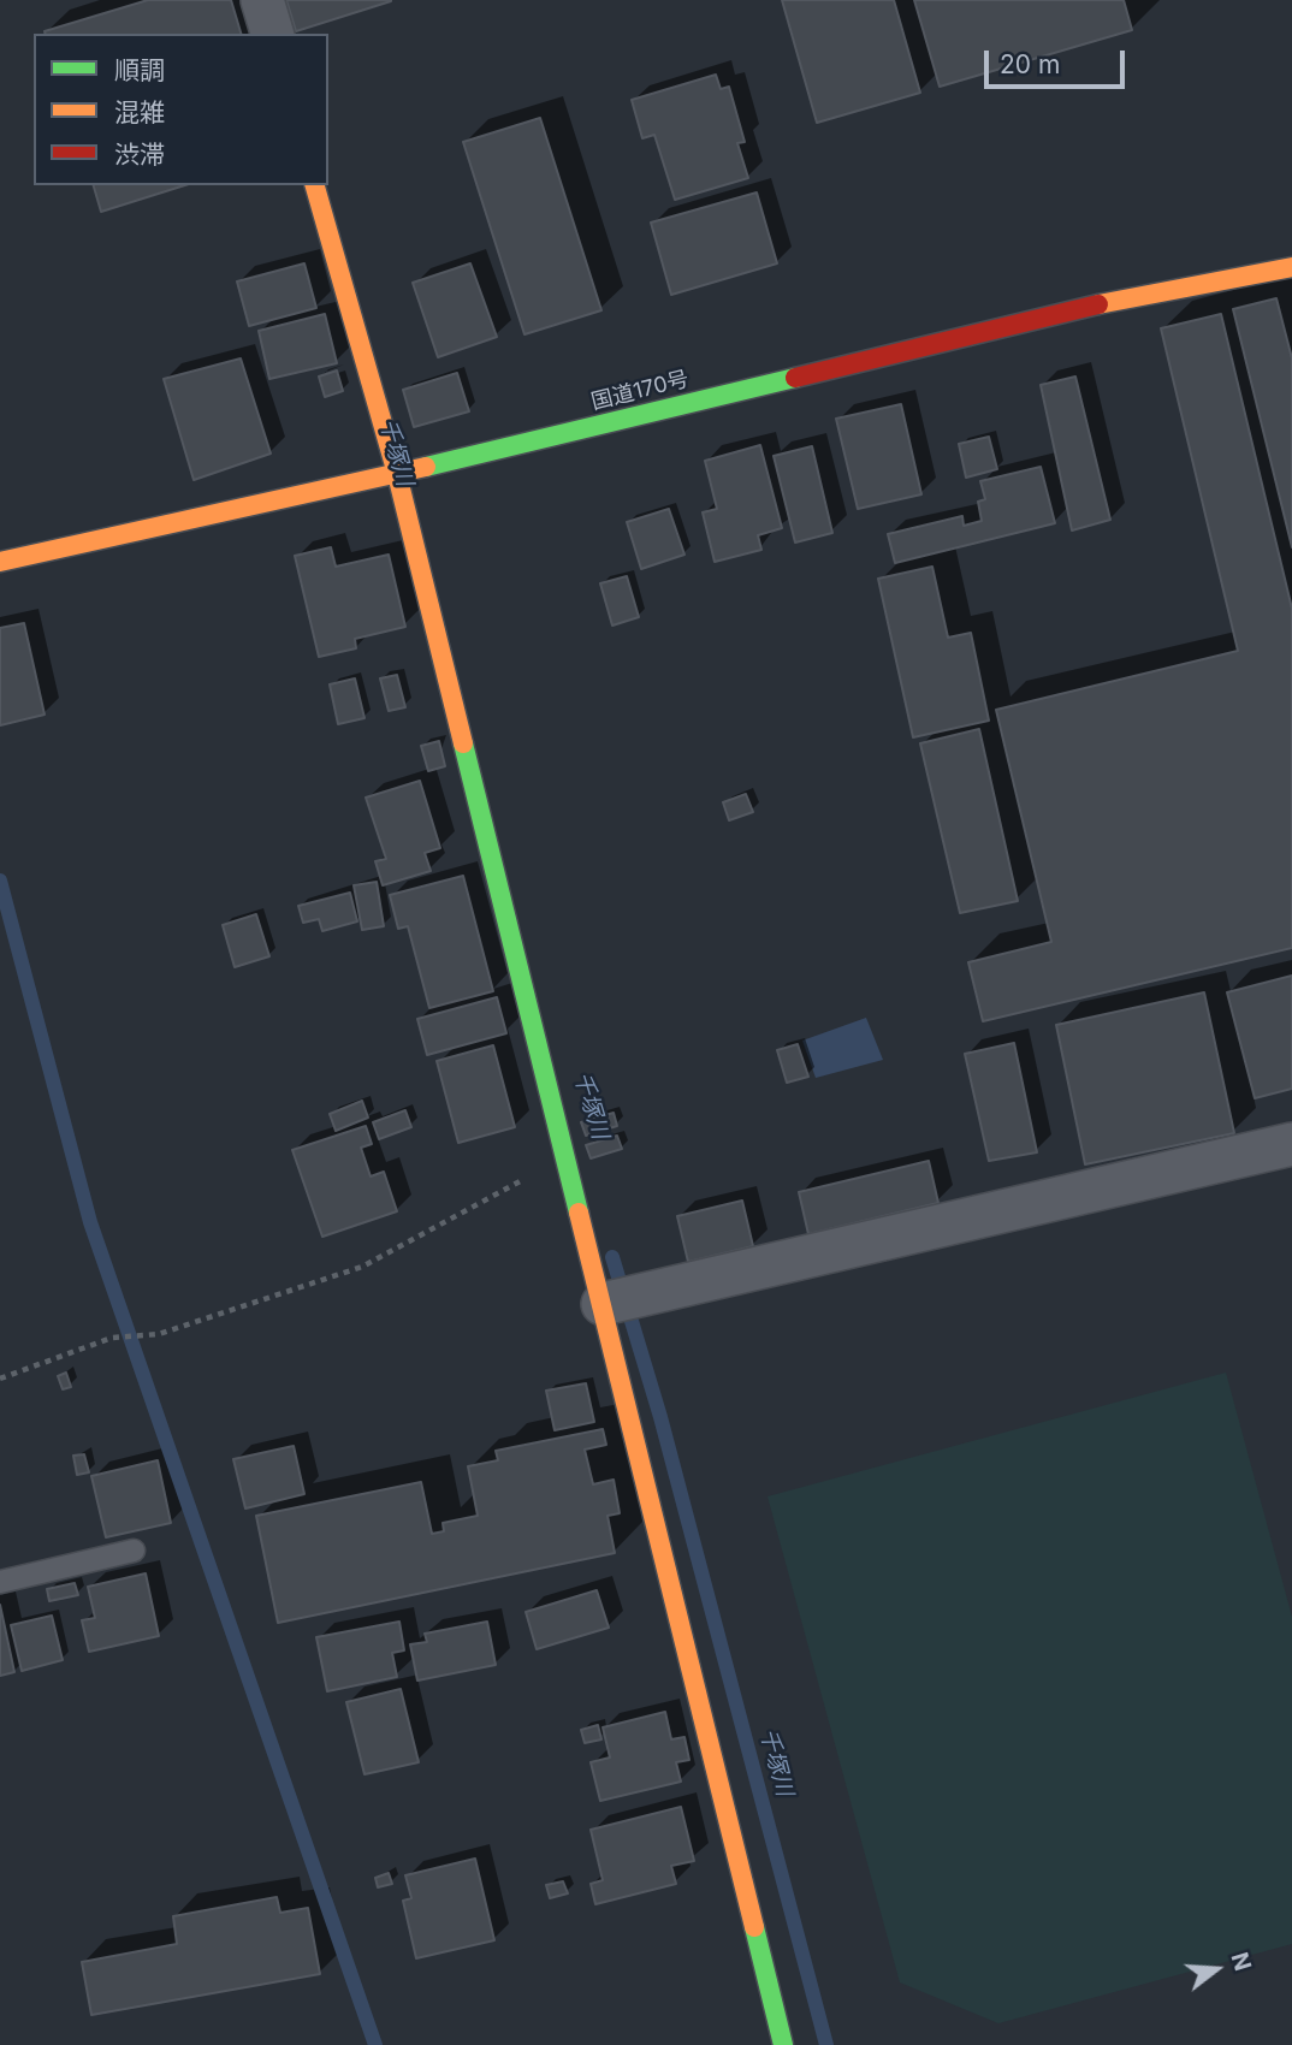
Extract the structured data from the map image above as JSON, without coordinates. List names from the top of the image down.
{
  "streets": {
    "main road": ["国道170号"]
  },
  "water": ["千塚川"],
  "legend": ["順調", "混雑", "渋滞"],
  "scale_bar": "20 m",
  "north": "right"
}
